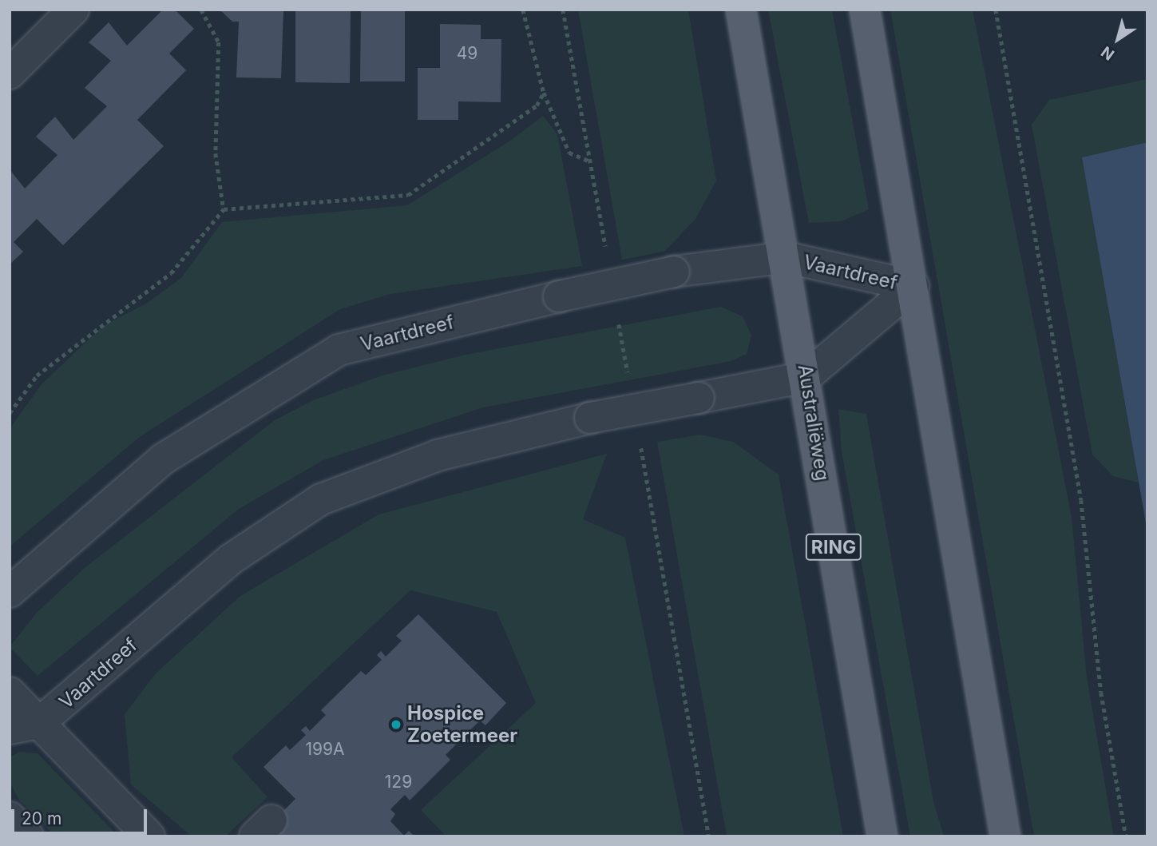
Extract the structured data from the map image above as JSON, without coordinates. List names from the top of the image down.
{
  "streets": {
    "main road": ["Australiëweg", "RING"],
    "street": ["Vaartdreef"]
  },
  "crossings": [
    ["Vaartdreef", "Australiëweg"]
  ],
  "places": ["Hospice Zoetermeer"],
  "house_numbers": ["49", "199A", "129"],
  "scale_bar": "20 m",
  "north": "bottom left"
}
